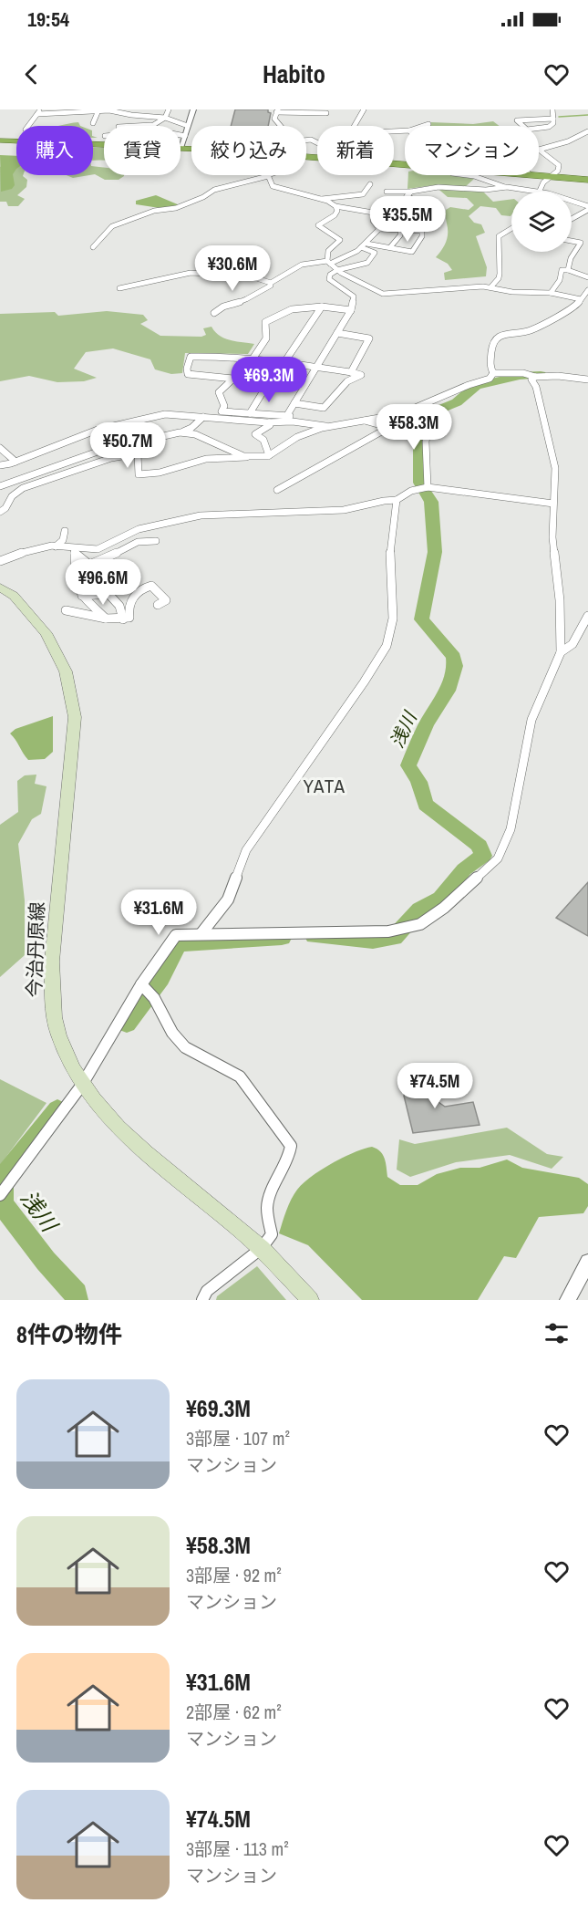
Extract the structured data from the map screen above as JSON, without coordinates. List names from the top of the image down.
{
  "streets": {
    "main road": ["今治丹原線"]
  },
  "districts": ["YATA"],
  "water": ["浅川"],
  "page": {
    "status": "19:54",
    "header": "Habito",
    "chip": [
      "購入",
      "賃貸",
      "絞り込み",
      "新着",
      "マンション"
    ],
    "price": [
      "¥35.5M",
      "¥30.6M",
      "¥69.3M",
      "¥58.3M",
      "¥50.7M",
      "¥96.6M",
      "¥31.6M",
      "¥74.5M"
    ],
    "heading": "8件の物件",
    "list": [
      {
        "name": "¥69.3M",
        "note": "3部屋 · 107 m² · マンション"
      },
      {
        "name": "¥58.3M",
        "note": "3部屋 · 92 m² · マンション"
      },
      {
        "name": "¥31.6M",
        "note": "2部屋 · 62 m² · マンション"
      },
      {
        "name": "¥74.5M",
        "note": "3部屋 · 113 m² · マンション"
      }
    ]
  }
}
